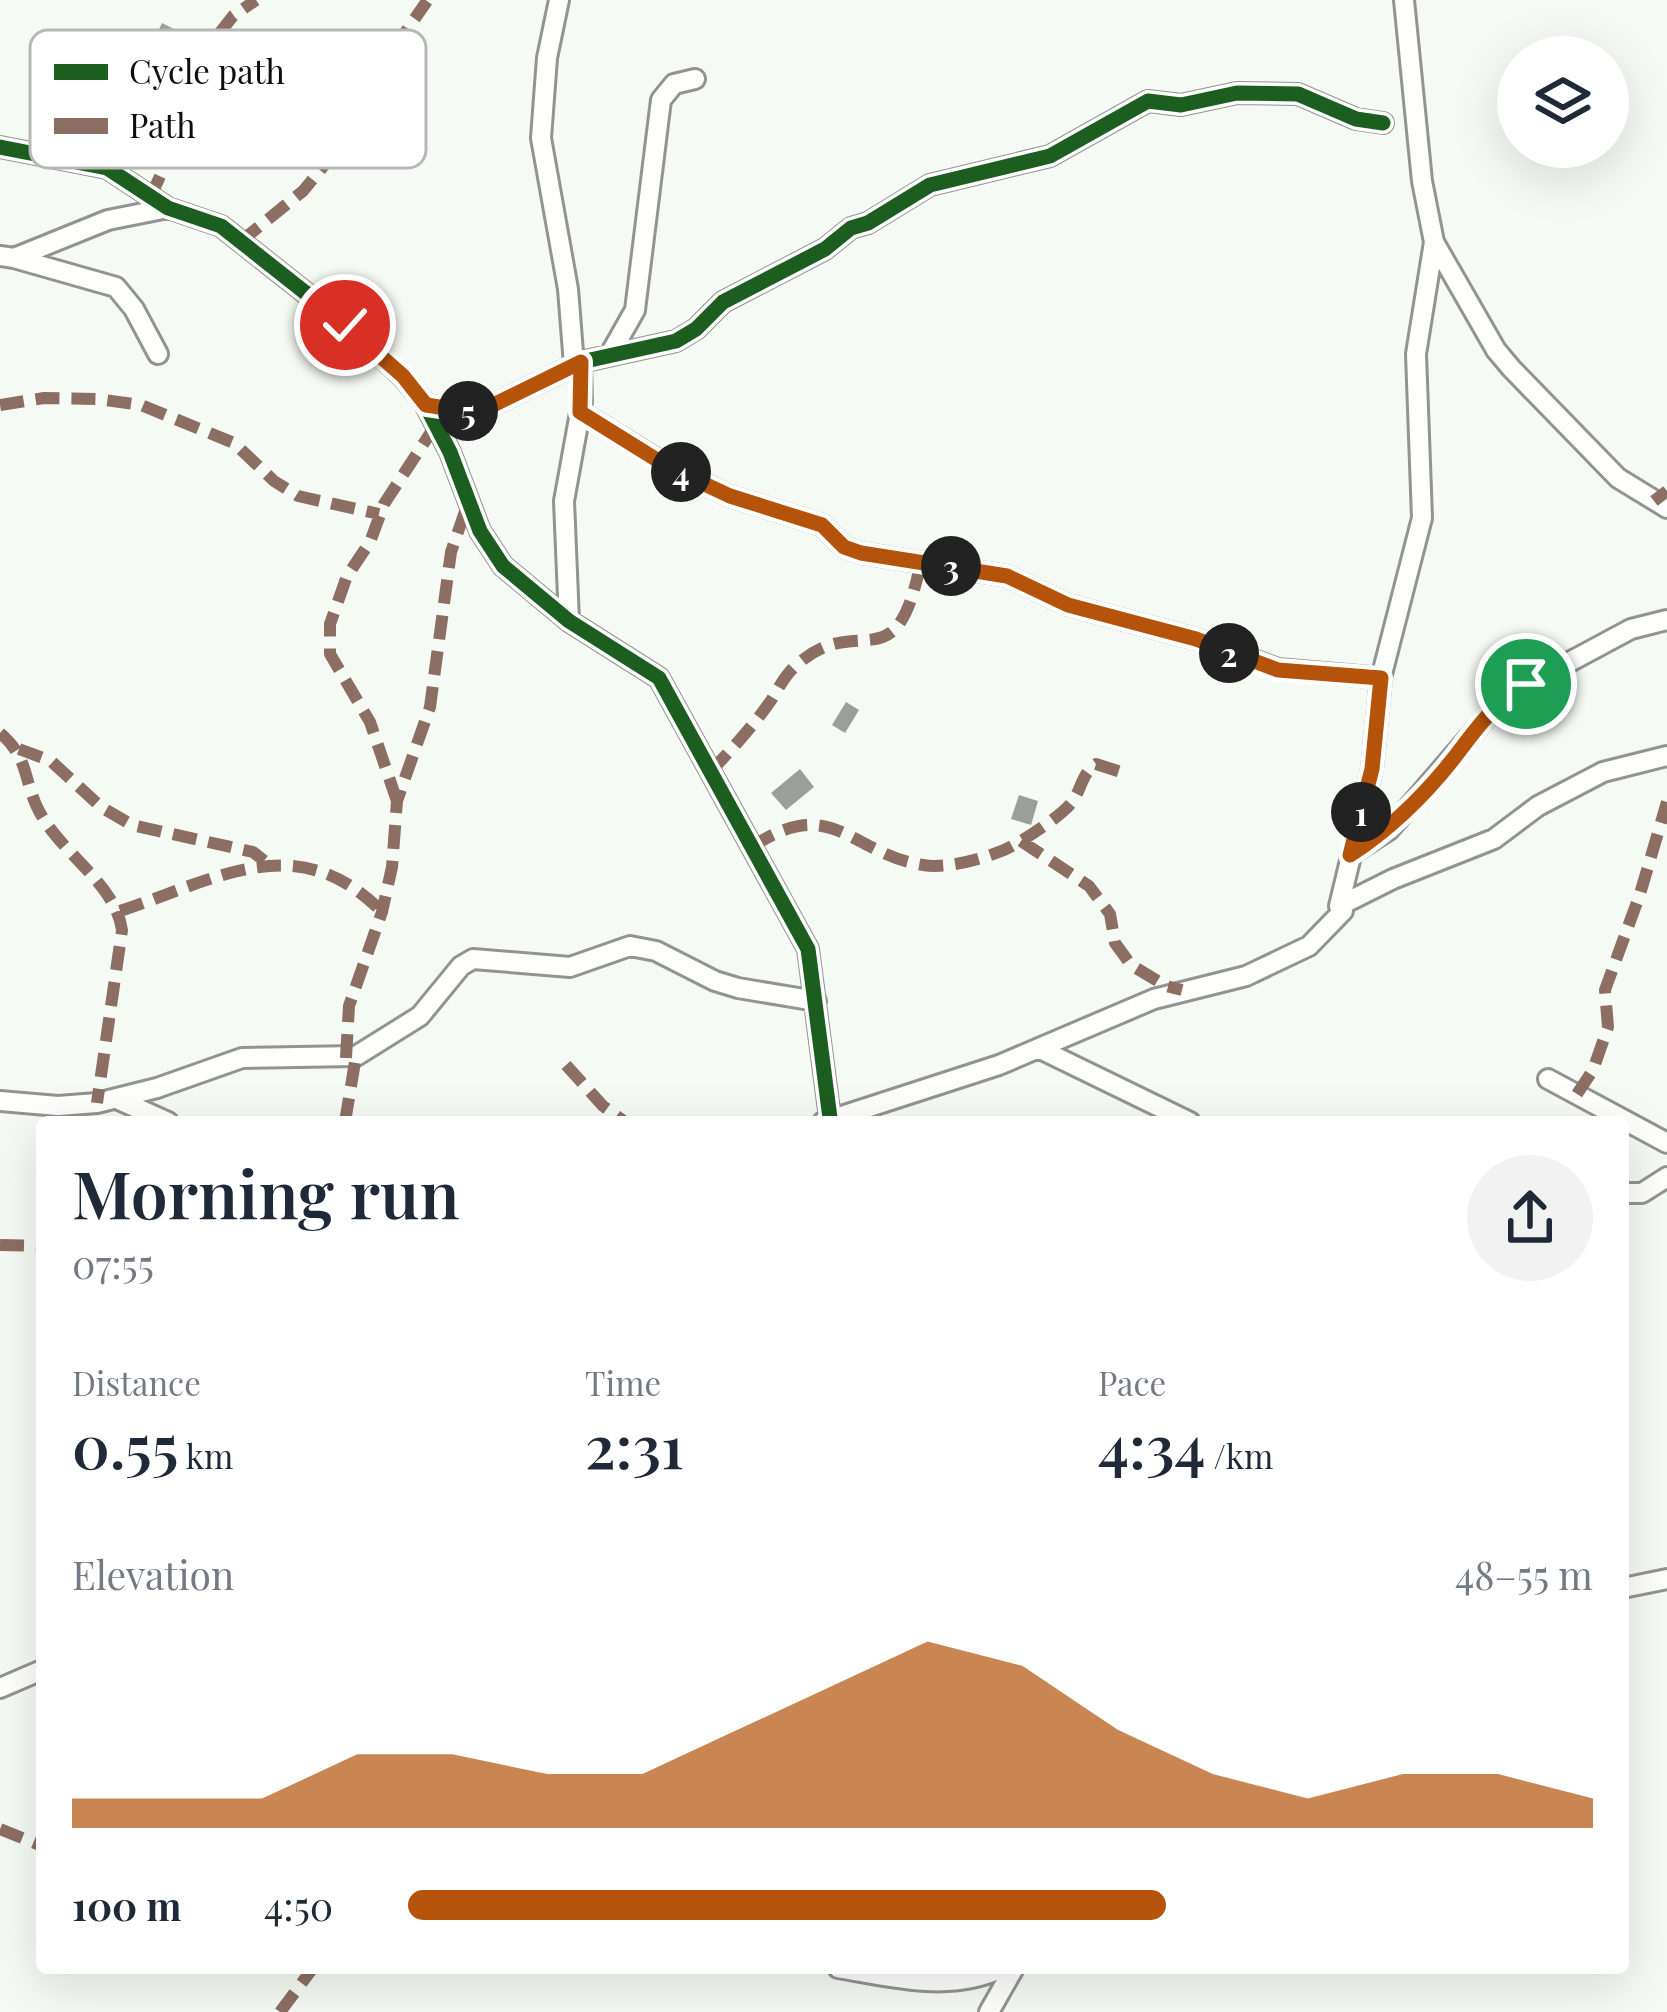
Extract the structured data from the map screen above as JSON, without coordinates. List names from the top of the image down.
{
  "legend": ["Cycle path", "Path"],
  "page": {
    "pins": [
      "5",
      "4",
      "3",
      "2",
      "1"
    ],
    "heading": ["Morning run", "07:55"],
    "stats": [
      ["Distance", "0.55 km"],
      ["Time", "2:31"],
      ["Pace", "4:34 /km"]
    ],
    "chart": ["Elevation", "48–55 m"],
    "list": [
      {
        "name": "100 m",
        "note": "4:50"
      }
    ]
  }
}
